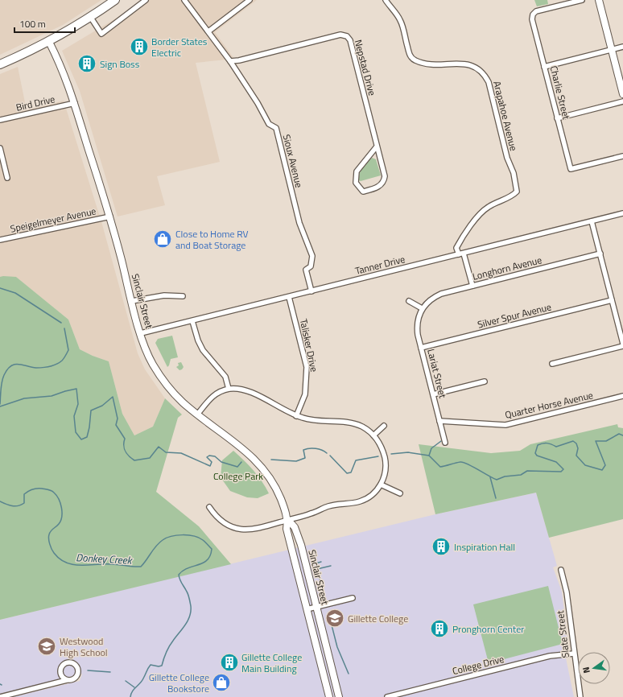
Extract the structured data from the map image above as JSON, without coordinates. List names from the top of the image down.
{
  "streets": {
    "street": [
      "Nepstad Drive",
      "Charlie Street",
      "Bird Drive",
      "Arapahoe Avenue",
      "Sioux Avenue",
      "Speigelmeyer Avenue",
      "Tanner Drive",
      "Longhorn Avenue",
      "Sinclair Street",
      "Silver Spur Avenue",
      "Talisker Drive",
      "Lariat Street",
      "Quarter Horse Avenue",
      "Slate Street",
      "College Drive"
    ]
  },
  "crossings": [
    ["Nepstad Drive", "Sioux Avenue"],
    ["Bird Drive", "Sinclair Street"],
    ["Arapahoe Avenue", "Tanner Drive"],
    ["Sioux Avenue", "Tanner Drive"],
    ["Speigelmeyer Avenue", "Sinclair Street"],
    ["Tanner Drive", "Sinclair Street"],
    ["Tanner Drive", "Talisker Drive"],
    ["Longhorn Avenue", "Lariat Street"],
    ["Silver Spur Avenue", "Lariat Street"],
    ["Lariat Street", "Quarter Horse Avenue"],
    ["Slate Street", "College Drive"]
  ],
  "water": ["Donkey Creek"],
  "parks": ["College Park"],
  "places": {
    "building": [
      "Border States Electric",
      "Sign Boss",
      "Inspiration Hall",
      "Pronghorn Center",
      "Gillette College Main Building"
    ],
    "shop": ["Close to Home RV and Boat Storage", "Gillette College Bookstore"],
    "school or university": ["Gillette College", "Westwood High School"]
  },
  "scale_bar": "100 m",
  "north": "left"
}
